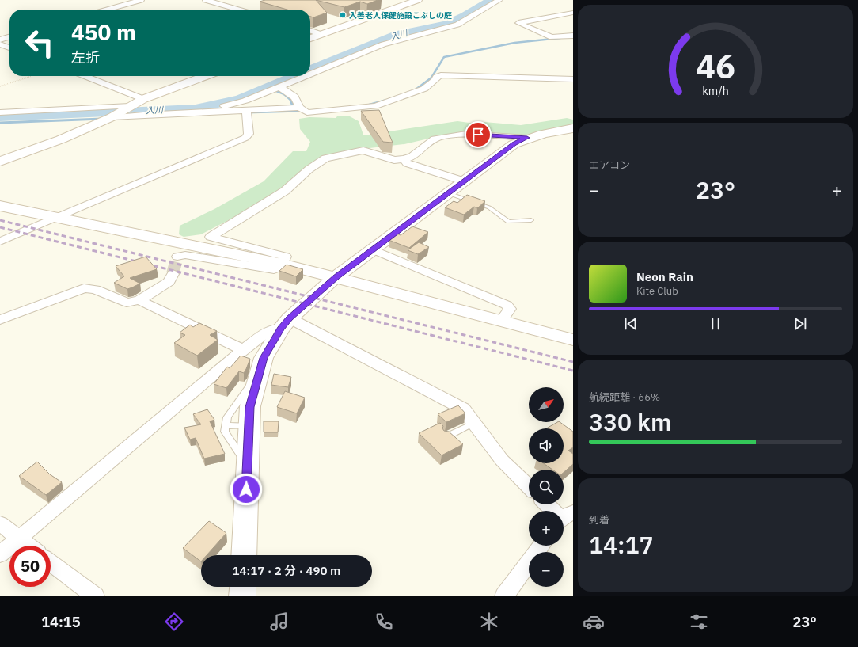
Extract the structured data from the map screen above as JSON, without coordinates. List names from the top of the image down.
{
  "water": ["入川"],
  "places": ["入善老人保健施設こぶしの庭"],
  "north": "top right",
  "page": {
    "turn": ["450 m", "左折"],
    "tile": [
      "エアコン",
      ["航続距離 · 66%", "330 km"],
      ["到着", "14:17"]
    ],
    "heat": ["−", "23°", "+"],
    "song": ["Neon Rain", "Kite Club"],
    "map_buttons": ["+", "−"],
    "limit": "50",
    "trip": "14:17 · 2 分 · 490 m",
    "tabs": ["14:15", "23°"],
    "gauge": ["46", "km/h"]
  }
}
